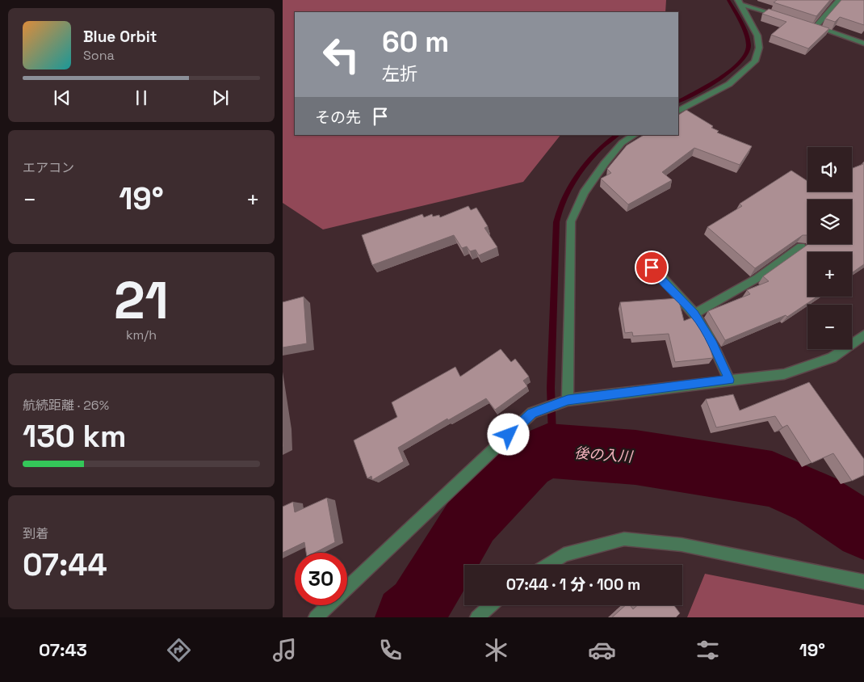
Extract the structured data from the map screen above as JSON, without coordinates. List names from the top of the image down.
{
  "water": ["後の入川"],
  "page": {
    "turn": ["60 m", "左折"],
    "song": ["Blue Orbit", "Sona"],
    "then": "その先",
    "tile": [
      "エアコン",
      ["21", "km/h"],
      ["航続距離 · 26%", "130 km"],
      ["到着", "07:44"]
    ],
    "map_buttons": ["+", "−"],
    "heat": ["−", "19°", "+"],
    "limit": "30",
    "trip": "07:44 · 1 分 · 100 m",
    "tabs": ["07:43", "19°"]
  }
}
